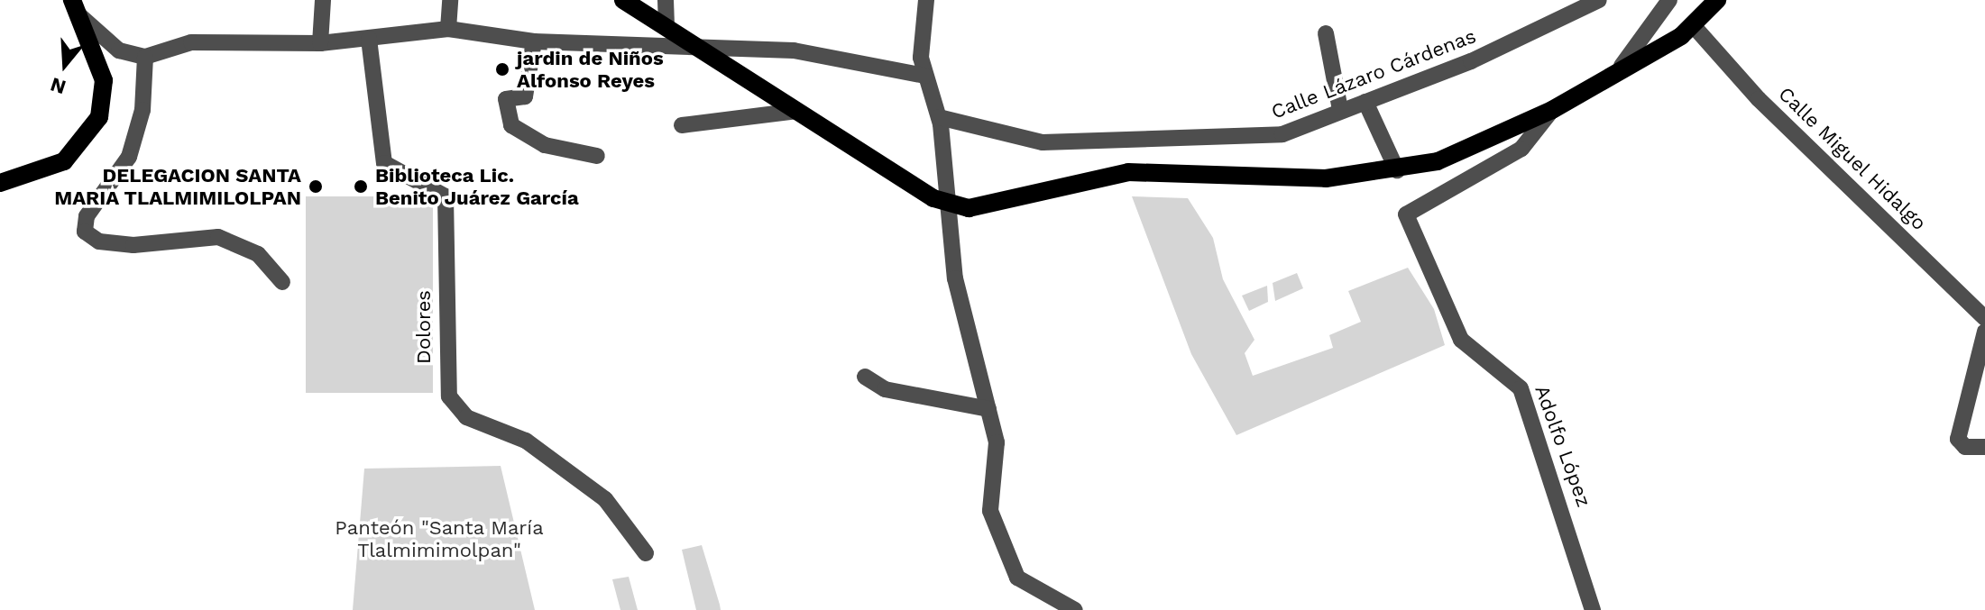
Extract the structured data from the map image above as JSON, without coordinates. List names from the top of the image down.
{
  "streets": {
    "street": [
      "Calle Lázaro Cárdenas",
      "Calle Miguel Hidalgo",
      "Dolores",
      "Adolfo López"
    ]
  },
  "parks": ["Panteón \"Santa María Tlalmimimolpan\""],
  "places": ["jardin de Niños Alfonso Reyes", "DELEGACION SANTA MARIA TLALMIMILOLPAN", "Biblioteca Lic. Benito Juárez García"],
  "north": "bottom"
}
